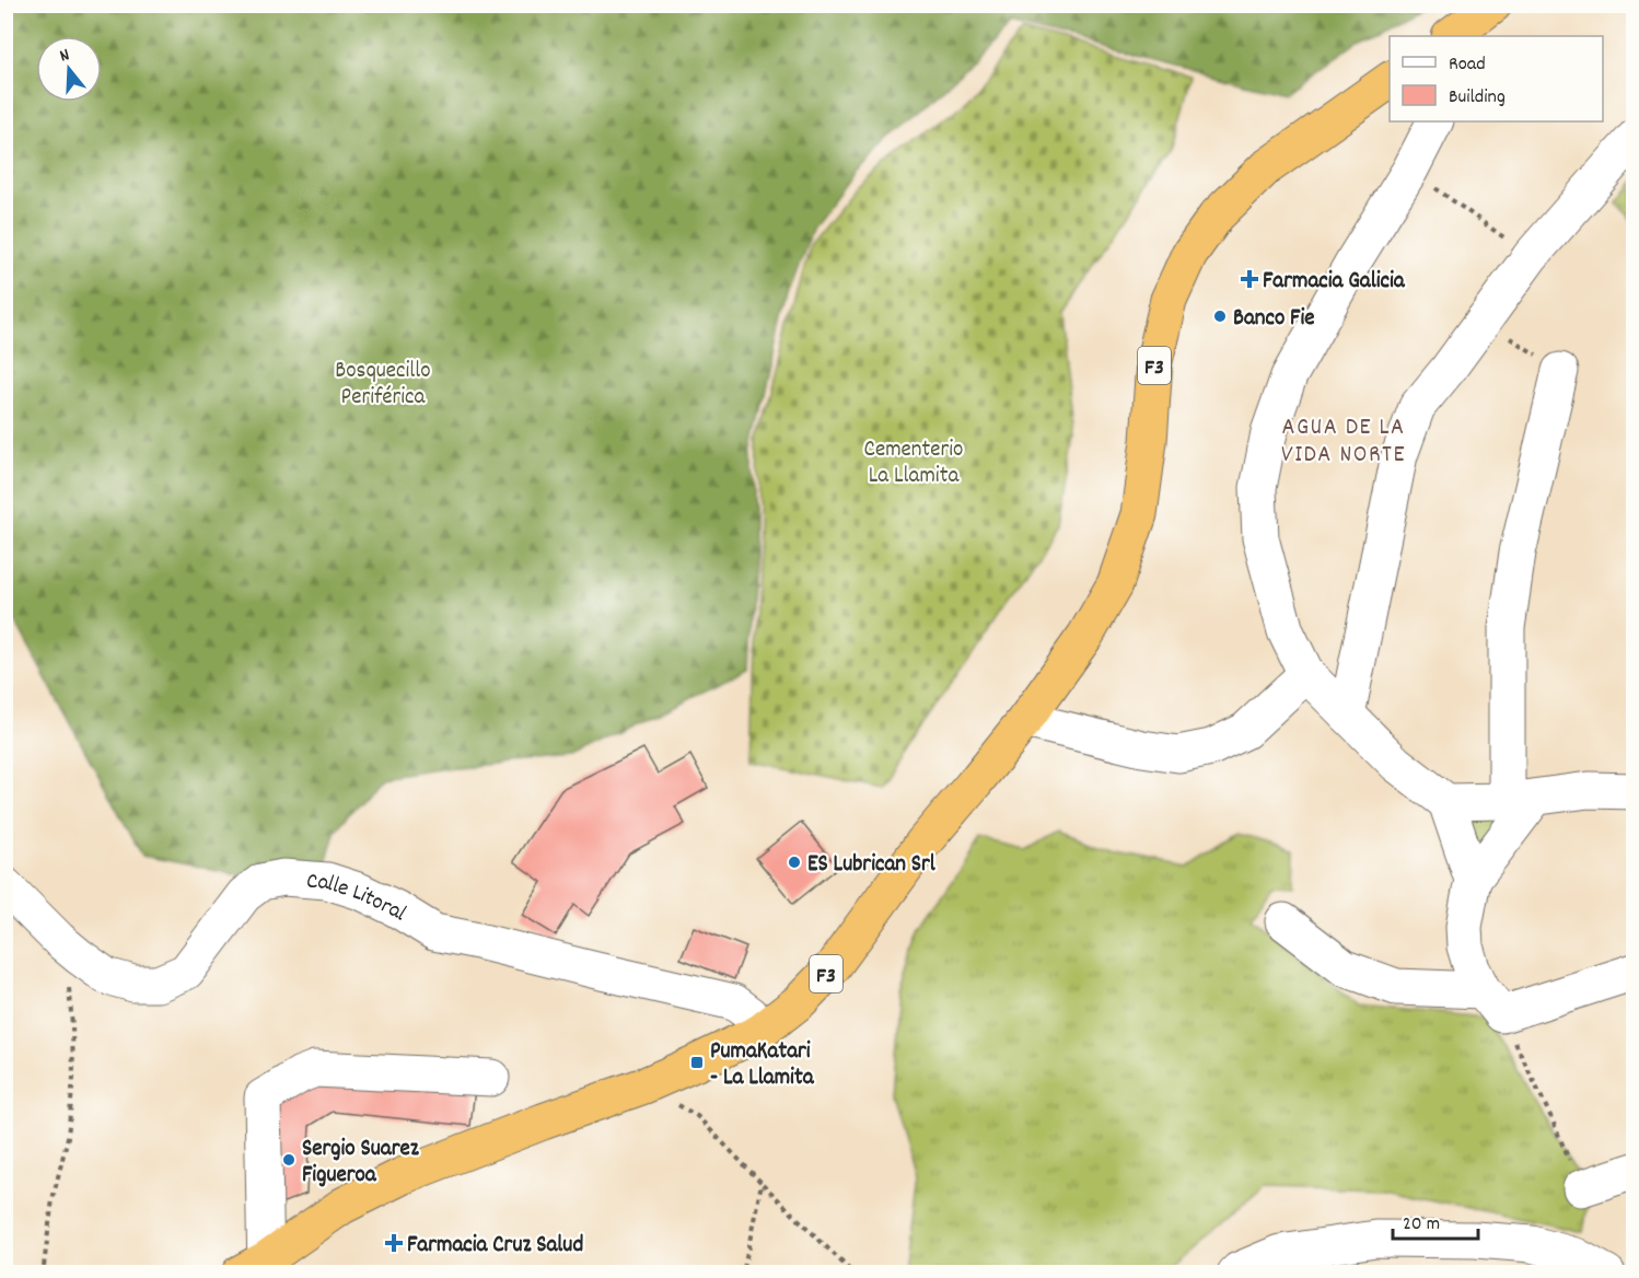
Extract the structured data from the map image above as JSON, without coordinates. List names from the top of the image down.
{
  "streets": {
    "highway": ["F3"],
    "street": ["Calle Litoral"]
  },
  "crossings": [
    ["F3", "Calle Litoral"]
  ],
  "districts": ["AGUA DE LA VIDA NORTE"],
  "parks": ["Bosquecillo Periférica", "Cementerio La Llamita"],
  "places": {
    "health": ["Farmacia Galicia", "Farmacia Cruz Salud"],
    "other": ["Banco Fie", "ES Lubrican Srl", "Sergio Suarez Figueroa"],
    "transit": ["PumaKatari - La Llamita"]
  },
  "legend": ["Road", "Building"],
  "scale_bar": "20 m",
  "north": "top"
}
